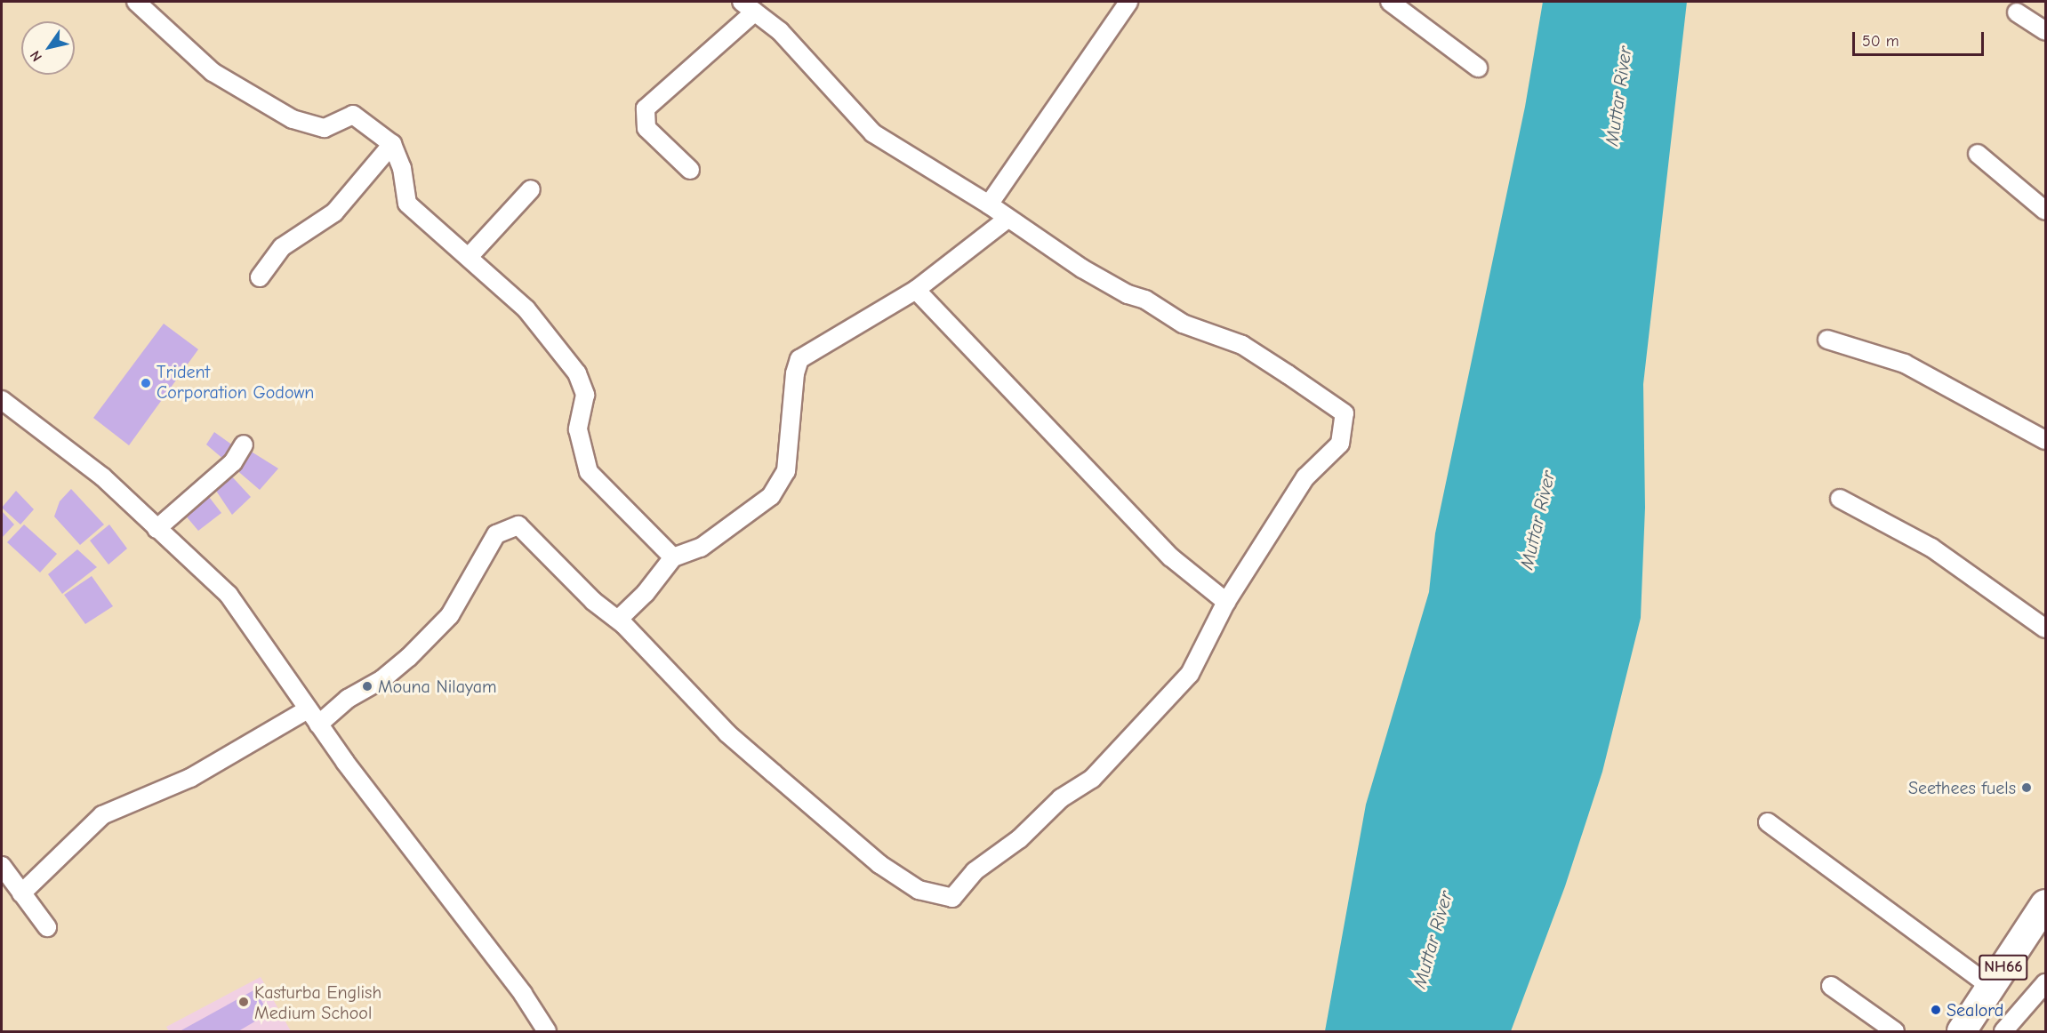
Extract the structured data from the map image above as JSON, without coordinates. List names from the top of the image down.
{
  "streets": {
    "highway": ["NH66"]
  },
  "water": ["Muttar River"],
  "places": [
    "Trident Corporation Godown",
    "Mouna Nilayam",
    "Seethees fuels",
    "Kasturba English Medium School",
    "Sealord"
  ],
  "scale_bar": "50 m",
  "north": "bottom left"
}
